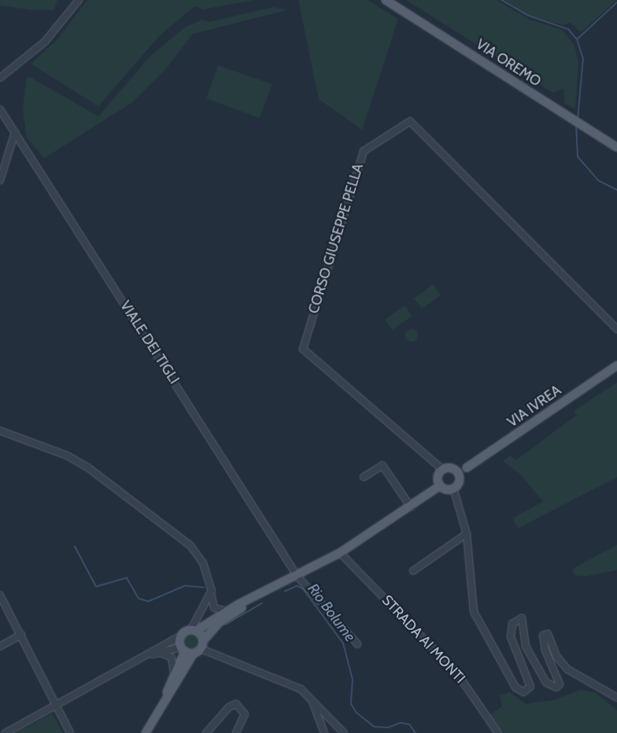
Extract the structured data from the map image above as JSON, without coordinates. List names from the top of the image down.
{
  "streets": {
    "main road": ["VIA OREMO", "VIA IVREA"],
    "street": ["CORSO GIUSEPPE PELLA", "VIALE DEI TIGLI", "STRADA AI MONTI"]
  },
  "crossings": [
    ["CORSO GIUSEPPE PELLA", "VIA IVREA"]
  ],
  "water": ["Rio Bolume"]
}
